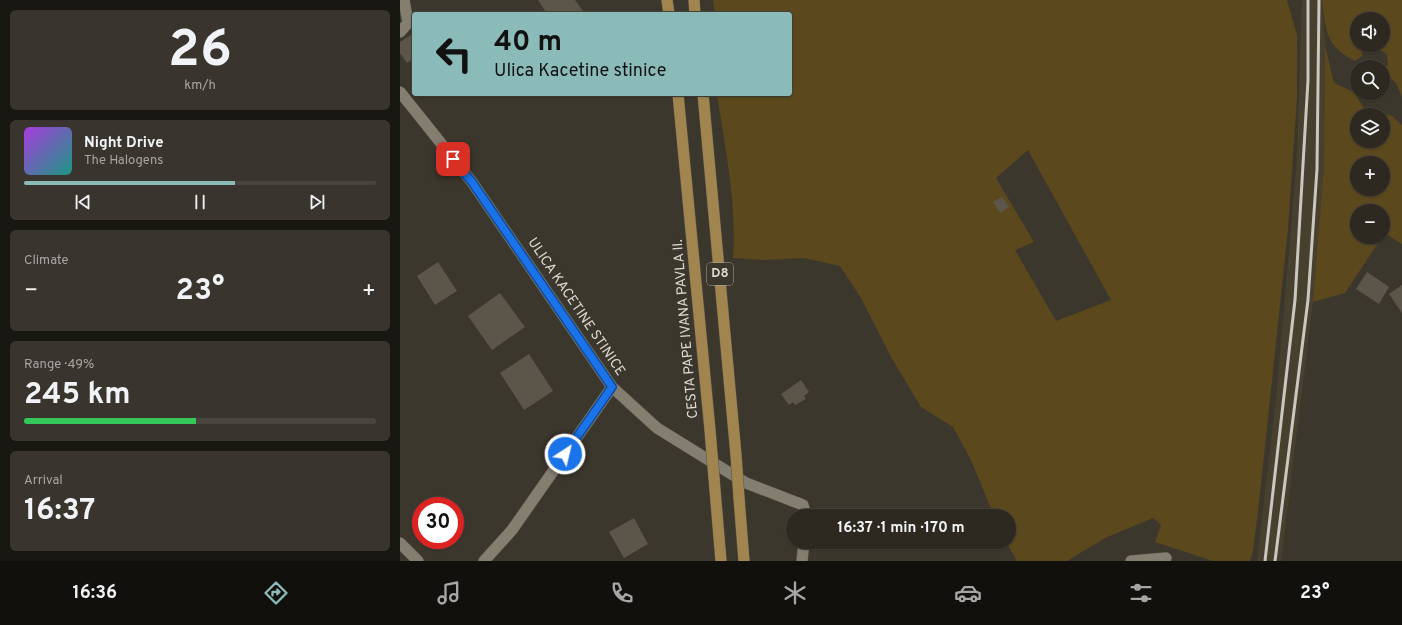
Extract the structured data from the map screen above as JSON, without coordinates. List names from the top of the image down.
{
  "streets": {
    "main road": ["D8", "CESTA PAPE IVANA PAVLA II."],
    "street": ["ULICA KACETINE STINICE"]
  },
  "page": {
    "tile": [
      ["26", "km/h"],
      "Climate",
      ["Range · 49%", "245 km"],
      ["Arrival", "16:37"]
    ],
    "map_buttons": ["+", "−"],
    "turn": ["40 m", "Ulica Kacetine stinice"],
    "song": ["Night Drive", "The Halogens"],
    "heat": ["−", "23°", "+"],
    "limit": "30",
    "trip": "16:37 · 1 min · 170 m",
    "tabs": ["16:36", "23°"]
  }
}
